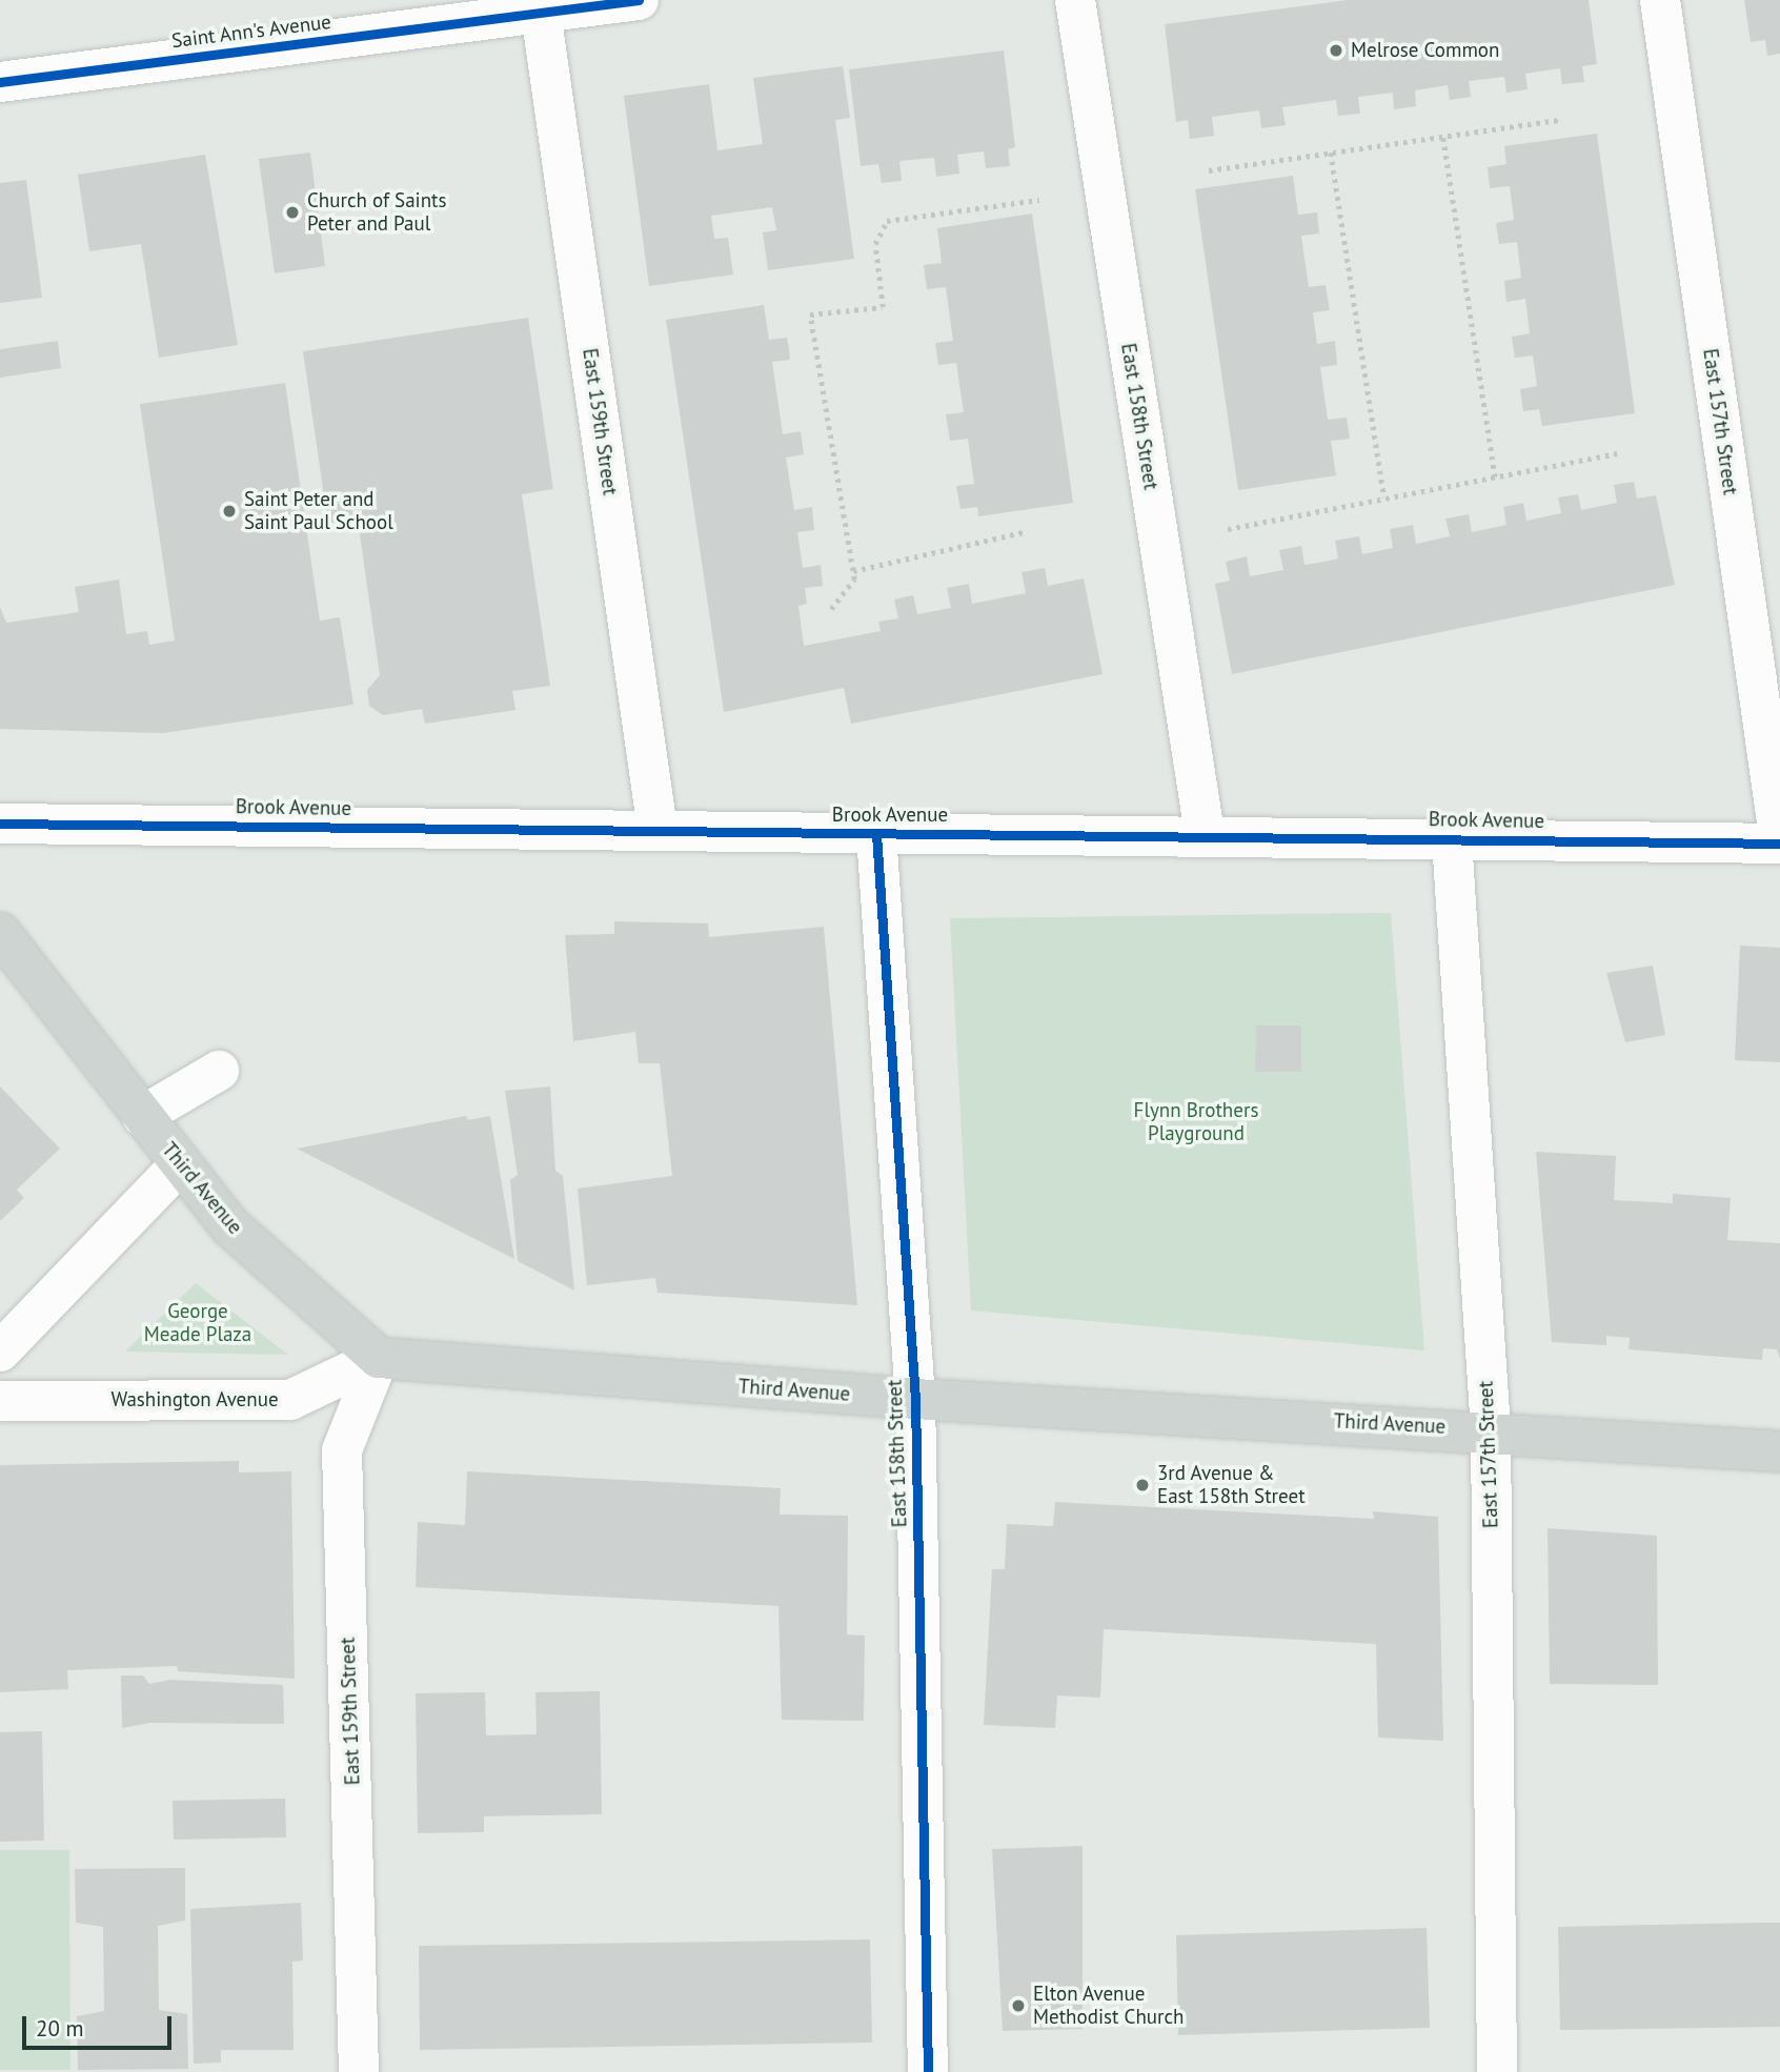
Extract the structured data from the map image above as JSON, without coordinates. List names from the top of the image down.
{
  "streets": {
    "main road": ["Third Avenue"],
    "street": [
      "Saint Ann's Avenue",
      "East 158th Street",
      "East 159th Street",
      "East 157th Street",
      "Brook Avenue",
      "Washington Avenue"
    ]
  },
  "crossings": [
    ["Saint Ann's Avenue", "East 159th Street"],
    ["East 158th Street", "Brook Avenue"],
    ["East 158th Street", "Third Avenue"],
    ["East 159th Street", "Brook Avenue"],
    ["East 159th Street", "Third Avenue"],
    ["East 159th Street", "Washington Avenue"],
    ["East 157th Street", "Brook Avenue"],
    ["East 157th Street", "Third Avenue"],
    ["Third Avenue", "Washington Avenue"]
  ],
  "parks": ["Flynn Brothers Playground", "George Meade Plaza"],
  "places": [
    "Melrose Common",
    "Church of Saints Peter and Paul",
    "Saint Peter and Saint Paul School",
    "3rd Avenue & East 158th Street",
    "Elton Avenue Methodist Church"
  ],
  "scale_bar": "20 m"
}
